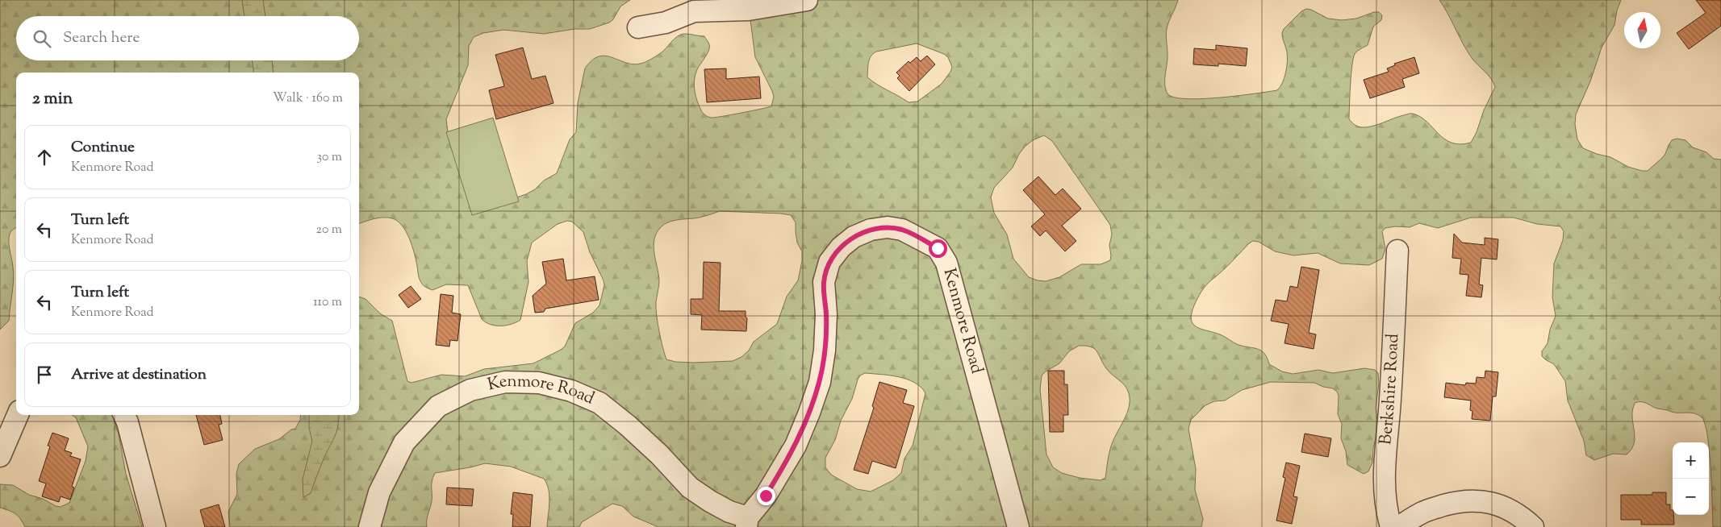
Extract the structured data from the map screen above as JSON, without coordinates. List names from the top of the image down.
{
  "streets": {
    "street": ["Kenmore Road", "Berkshire Road"]
  },
  "north": "top",
  "page": {
    "search": "Search here",
    "heading": ["2 min", "Walk · 160 m"],
    "list": [
      ["Continue", "Kenmore Road", "30 m"],
      ["Turn left", "Kenmore Road", "20 m"],
      ["Turn left", "Kenmore Road", "110 m"],
      "Arrive at destination"
    ],
    "map_buttons": ["+", "−"]
  }
}
